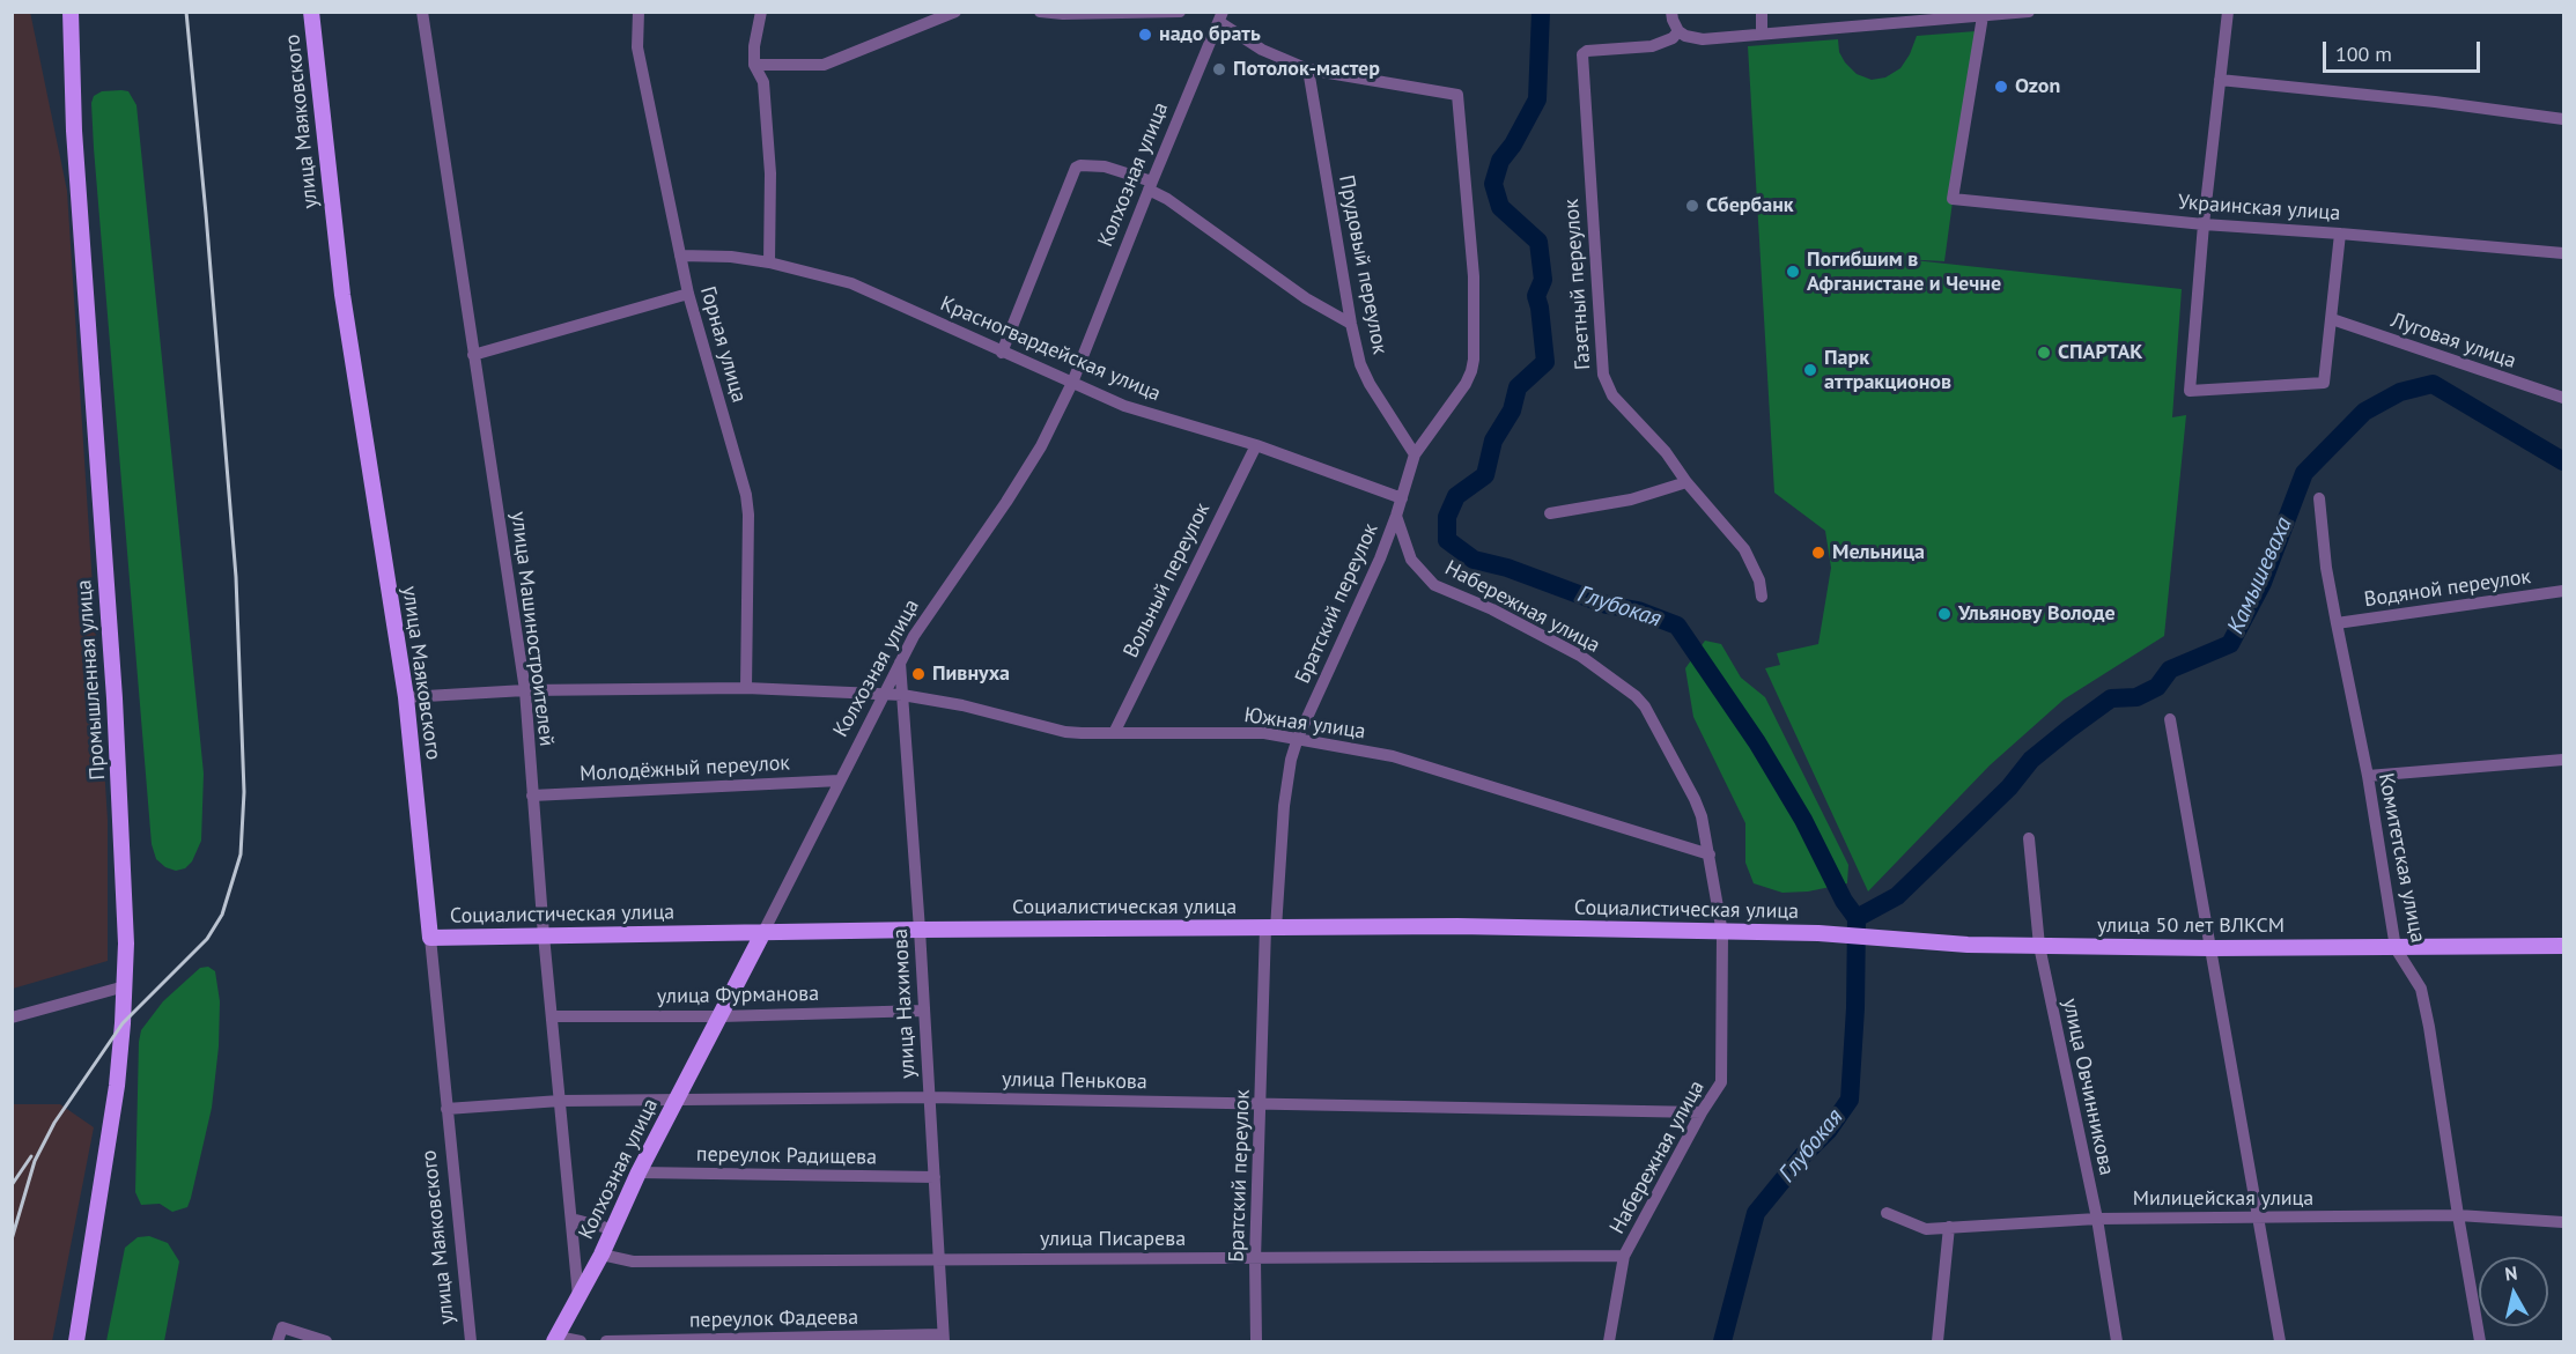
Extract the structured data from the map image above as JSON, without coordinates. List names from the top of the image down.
{
  "streets": {
    "main road": [
      "улица Маяковского",
      "Колхозная улица",
      "Промышленная улица",
      "Социалистическая улица",
      "улица 50 лет ВЛКСМ"
    ],
    "street": [
      "Украинская улица",
      "Прудовый переулок",
      "Газетный переулок",
      "Луговая улица",
      "Горная улица",
      "Красногвардейская улица",
      "Вольный переулок",
      "Водяной переулок",
      "Братский переулок",
      "Набережная улица",
      "улица Машиностроителей",
      "Южная улица",
      "Молодёжный переулок",
      "Комитетская улица",
      "улица Фурманова",
      "улица Нахимова",
      "улица Пенькова",
      "улица Овчинникова",
      "переулок Радищева",
      "Милицейская улица",
      "улица Писарева",
      "переулок Фадеева"
    ]
  },
  "crossings": [
    ["улица Маяковского", "Южная улица"],
    ["улица Маяковского", "Социалистическая улица"],
    ["улица Маяковского", "улица Пенькова"],
    ["Колхозная улица", "Красногвардейская улица"],
    ["Колхозная улица", "улица Машиностроителей"],
    ["Колхозная улица", "Южная улица"],
    ["Колхозная улица", "Молодёжный переулок"],
    ["Колхозная улица", "Социалистическая улица"],
    ["Колхозная улица", "улица Фурманова"],
    ["Колхозная улица", "улица Нахимова"],
    ["Колхозная улица", "улица Пенькова"],
    ["Колхозная улица", "переулок Радищева"],
    ["Колхозная улица", "улица Писарева"],
    ["Горная улица", "Красногвардейская улица"],
    ["Горная улица", "Южная улица"],
    ["Красногвардейская улица", "Вольный переулок"],
    ["Красногвардейская улица", "Братский переулок"],
    ["Вольный переулок", "Южная улица"],
    ["Водяной переулок", "Комитетская улица"],
    ["Братский переулок", "Набережная улица"],
    ["Братский переулок", "Южная улица"],
    ["Братский переулок", "Социалистическая улица"],
    ["Братский переулок", "улица Пенькова"],
    ["Братский переулок", "улица Писарева"],
    ["Набережная улица", "Южная улица"],
    ["Набережная улица", "Социалистическая улица"],
    ["Набережная улица", "улица Пенькова"],
    ["Набережная улица", "улица Писарева"],
    ["улица Машиностроителей", "Южная улица"],
    ["улица Машиностроителей", "Молодёжный переулок"],
    ["улица Машиностроителей", "Социалистическая улица"],
    ["улица Машиностроителей", "улица Фурманова"],
    ["улица Машиностроителей", "улица Пенькова"],
    ["Южная улица", "улица Нахимова"],
    ["Комитетская улица", "улица 50 лет ВЛКСМ"],
    ["Комитетская улица", "Милицейская улица"],
    ["Социалистическая улица", "улица 50 лет ВЛКСМ"],
    ["Социалистическая улица", "улица Нахимова"],
    ["улица 50 лет ВЛКСМ", "улица Овчинникова"],
    ["улица Фурманова", "улица Нахимова"],
    ["улица Нахимова", "улица Пенькова"],
    ["улица Нахимова", "переулок Радищева"],
    ["улица Нахимова", "улица Писарева"],
    ["улица Нахимова", "переулок Фадеева"],
    ["улица Овчинникова", "Милицейская улица"]
  ],
  "water": ["Камышеваха", "Глубокая"],
  "places": [
    "надо брать",
    "Потолок-мастер",
    "Ozon",
    "Сбербанк",
    "Погибшим в Афганистане и Чечне",
    "СПАРТАК",
    "Парк аттракционов",
    "Мельница",
    "Ульянову Володе",
    "Пивнуха"
  ],
  "scale_bar": "100 m",
  "north": "top"
}
